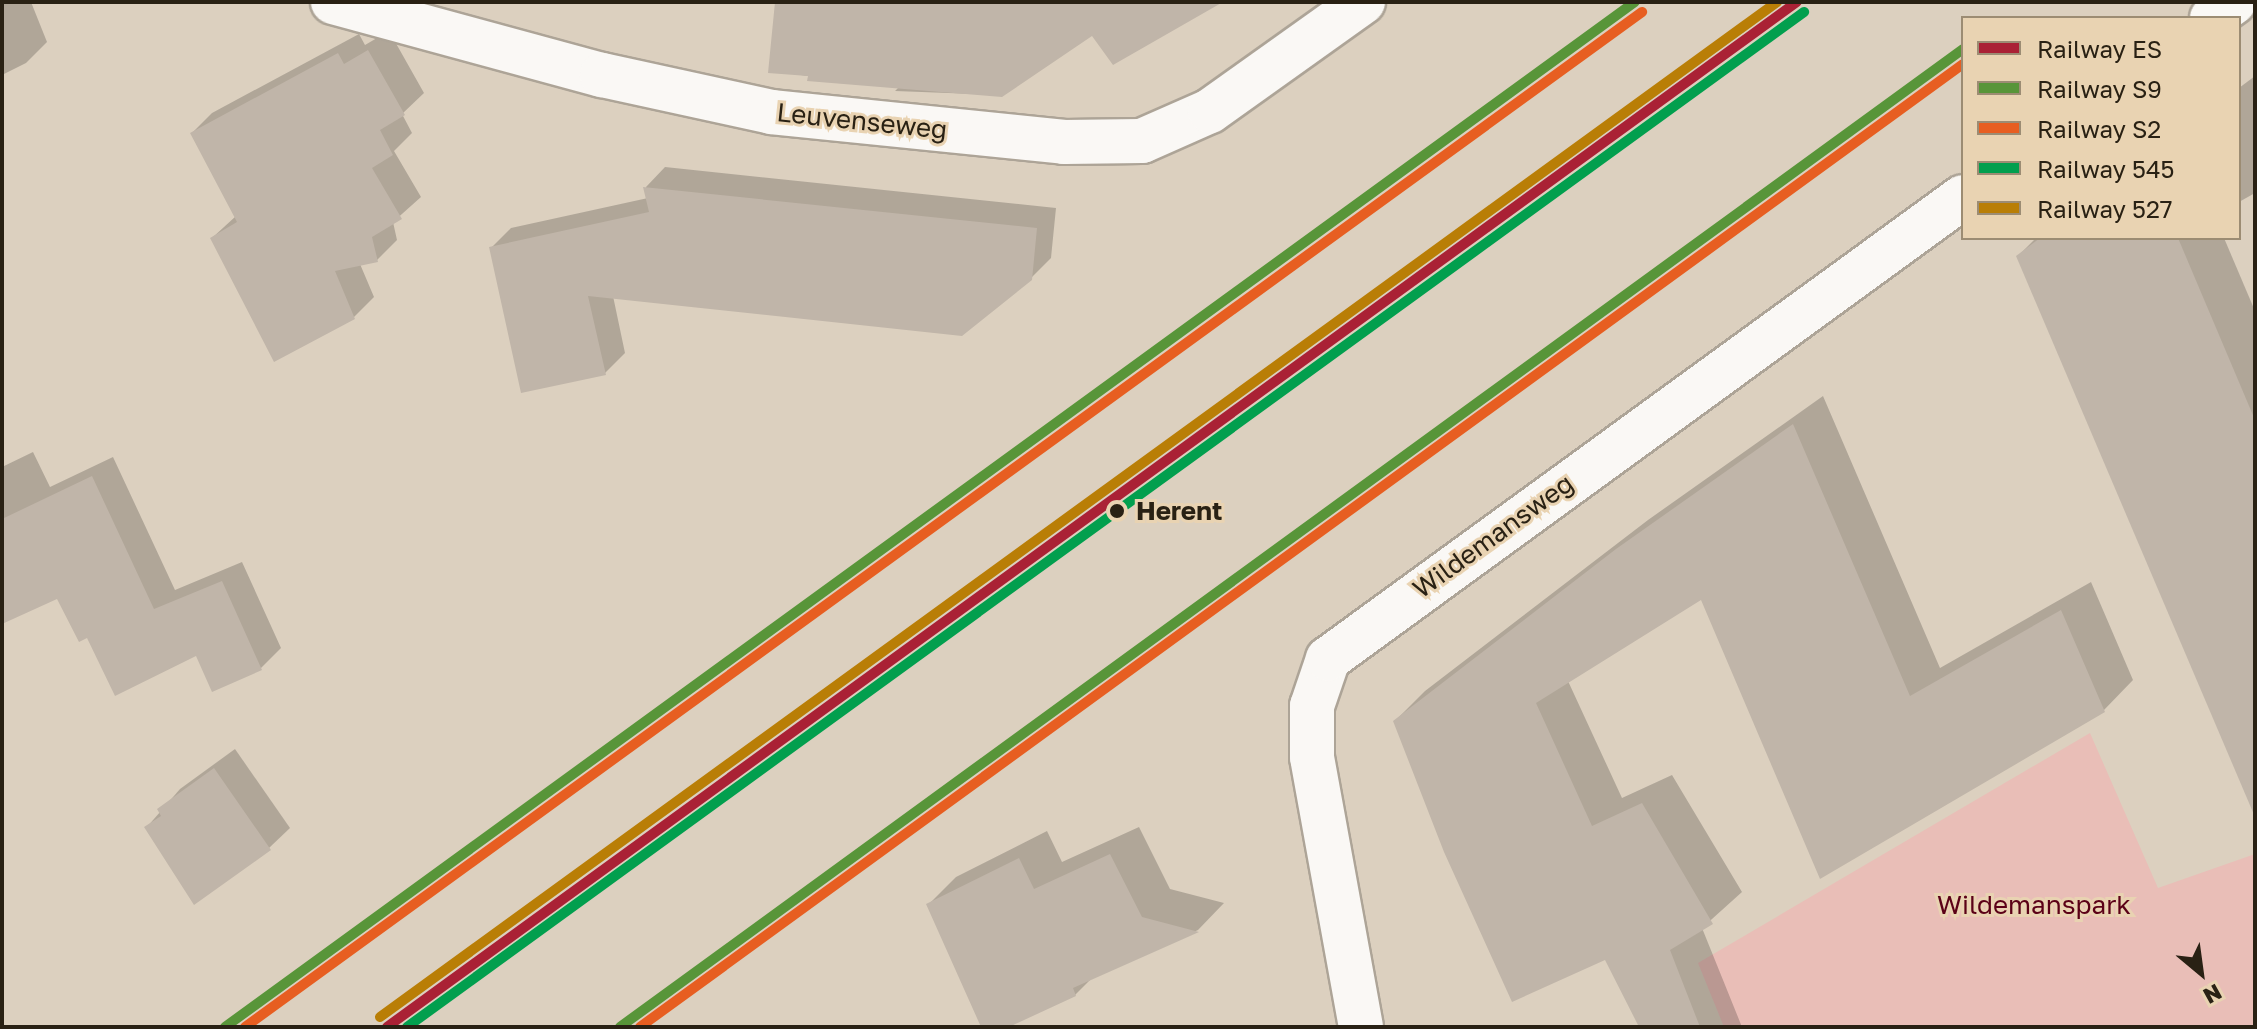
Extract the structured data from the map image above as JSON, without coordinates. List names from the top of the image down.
{
  "streets": {
    "street": ["Leuvenseweg", "Wildemansweg"]
  },
  "parks": ["Wildemanspark"],
  "places": ["Herent"],
  "lines": [
    "rail line ES",
    "rail line S9",
    "rail line 527",
    "rail line S2",
    "rail line 545"
  ],
  "legend": [
    "Railway ES",
    "Railway S9",
    "Railway S2",
    "Railway 545",
    "Railway 527"
  ],
  "north": "bottom right"
}
